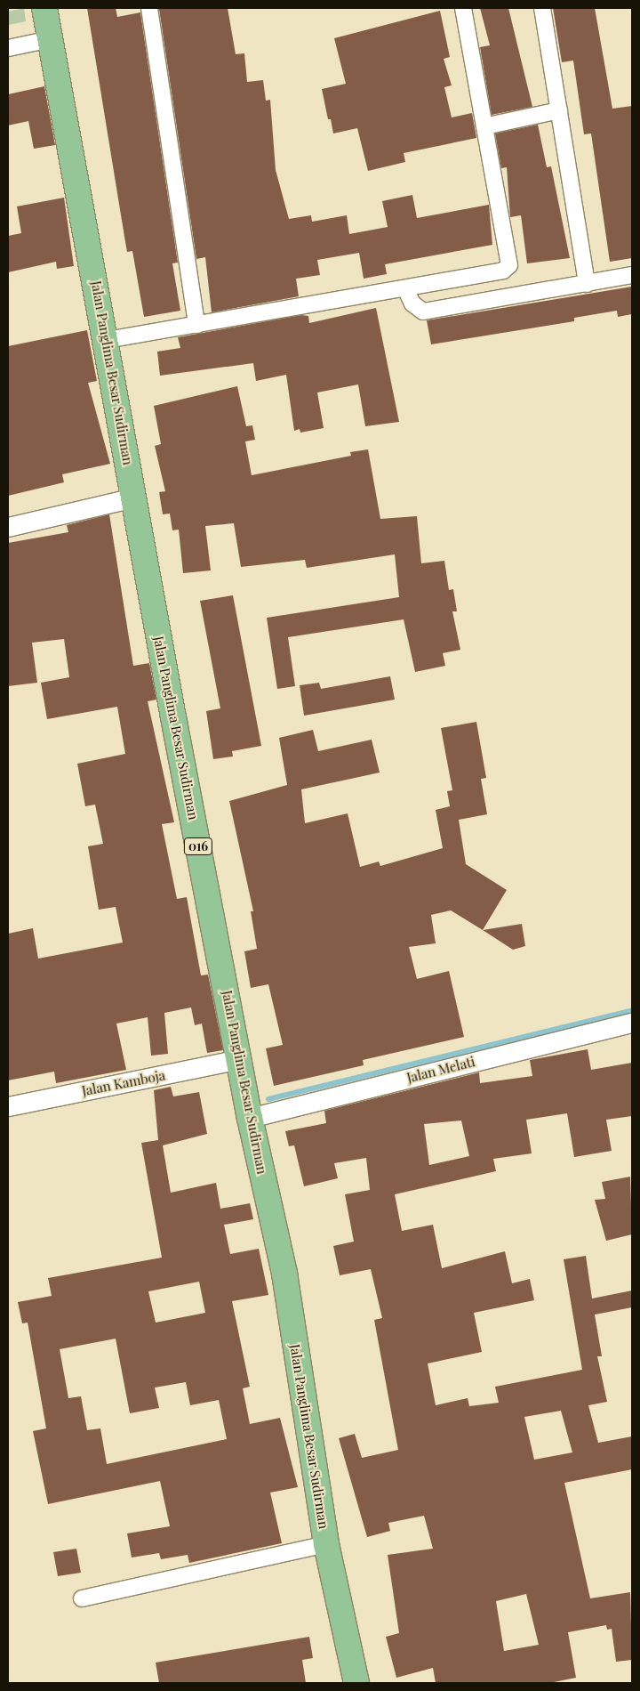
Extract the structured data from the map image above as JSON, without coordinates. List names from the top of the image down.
{
  "streets": {
    "main road": ["Jalan Panglima Besar Sudirman", "016"],
    "street": ["Jalan Melati", "Jalan Kamboja"]
  },
  "crossings": [
    ["Jalan Panglima Besar Sudirman", "Jalan Melati"],
    ["Jalan Panglima Besar Sudirman", "Jalan Kamboja"]
  ]
}
